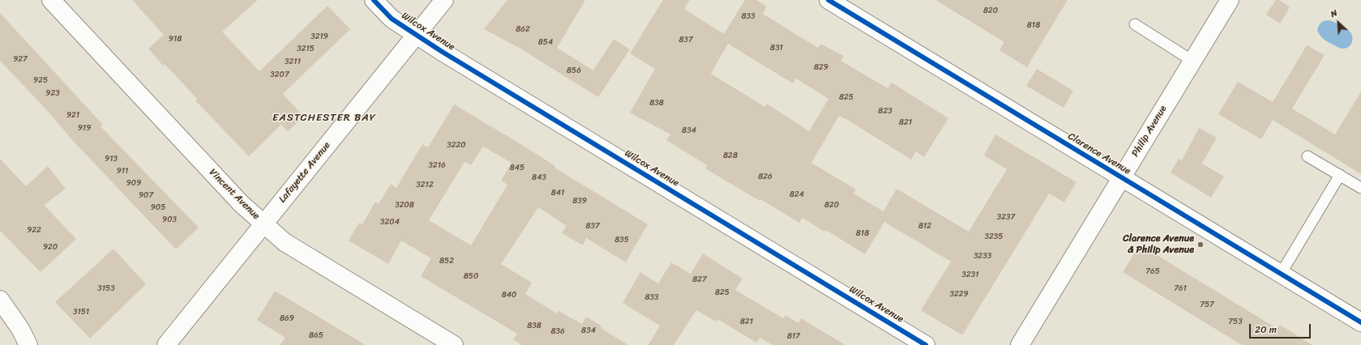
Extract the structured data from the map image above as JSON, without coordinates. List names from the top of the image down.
{
  "streets": {
    "street": [
      "Wilcox Avenue",
      "Philip Avenue",
      "Clarence Avenue",
      "Lafayette Avenue",
      "Vincent Avenue"
    ]
  },
  "crossings": [
    ["Wilcox Avenue", "Lafayette Avenue"],
    ["Philip Avenue", "Clarence Avenue"],
    ["Lafayette Avenue", "Vincent Avenue"]
  ],
  "districts": ["EASTCHESTER BAY"],
  "places": ["Clarence Avenue & Philip Avenue"],
  "house_numbers": [
    "820",
    "833",
    "818",
    "862",
    "3219",
    "918",
    "837",
    "854",
    "831",
    "3215",
    "927",
    "3211",
    "829",
    "856",
    "3207",
    "925",
    "923",
    "825",
    "838",
    "823",
    "921",
    "821",
    "919",
    "834",
    "3220",
    "828",
    "913",
    "3216",
    "845",
    "911",
    "826",
    "843",
    "909",
    "3212",
    "841",
    "824",
    "907",
    "839",
    "3208",
    "820",
    "905",
    "3237",
    "903",
    "3204",
    "837",
    "812",
    "922",
    "818",
    "3235",
    "835",
    "920",
    "3233",
    "852",
    "765",
    "3231",
    "850",
    "827",
    "3153",
    "761",
    "825",
    "3229",
    "840",
    "833",
    "757",
    "3151",
    "869",
    "821",
    "753",
    "838",
    "834",
    "836",
    "865",
    "817"
  ],
  "scale_bar": "20 m",
  "north": "top left"
}
